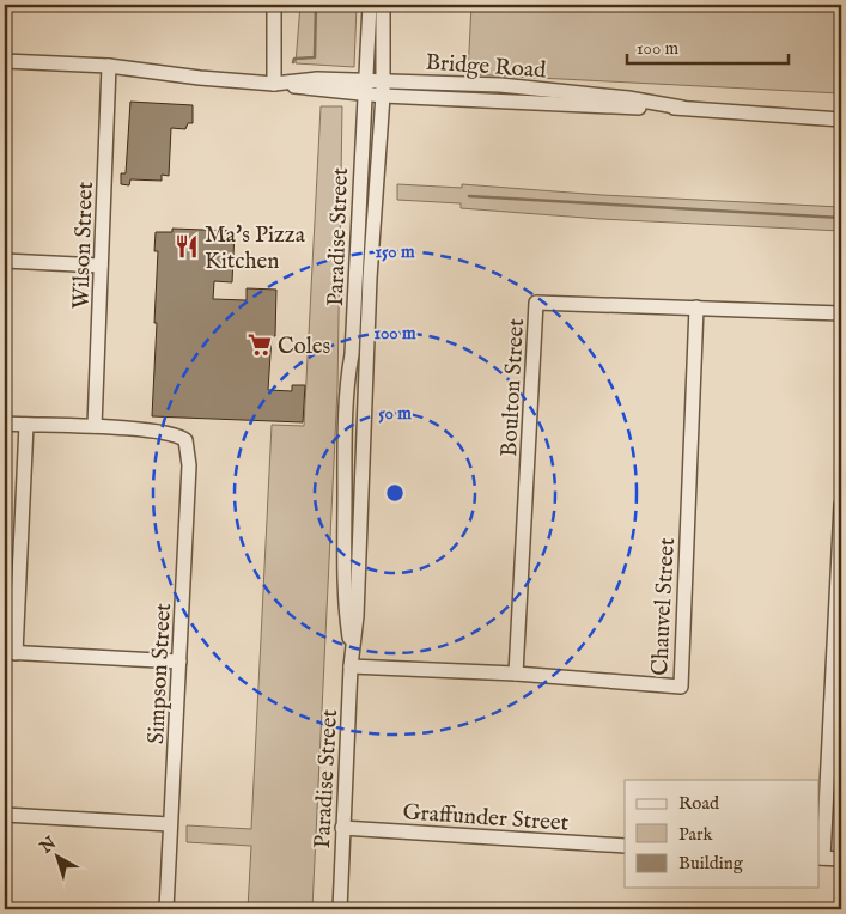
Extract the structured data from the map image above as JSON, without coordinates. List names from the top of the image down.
{
  "streets": {
    "street": [
      "Bridge Road",
      "Paradise Street",
      "Wilson Street",
      "Boulton Street",
      "Chauvel Street",
      "Simpson Street",
      "Graffunder Street"
    ]
  },
  "crossings": [
    ["Bridge Road", "Paradise Street"],
    ["Bridge Road", "Wilson Street"],
    ["Paradise Street", "Chauvel Street"],
    ["Paradise Street", "Graffunder Street"],
    ["Wilson Street", "Simpson Street"],
    ["Boulton Street", "Chauvel Street"]
  ],
  "places": {
    "restaurant": ["Ma's Pizza Kitchen"],
    "supermarket": ["Coles"]
  },
  "legend": ["Road", "Park", "Building"],
  "scale_bar": "100 m",
  "north": "top left",
  "rings": ["150 m", "100 m", "50 m"]
}
